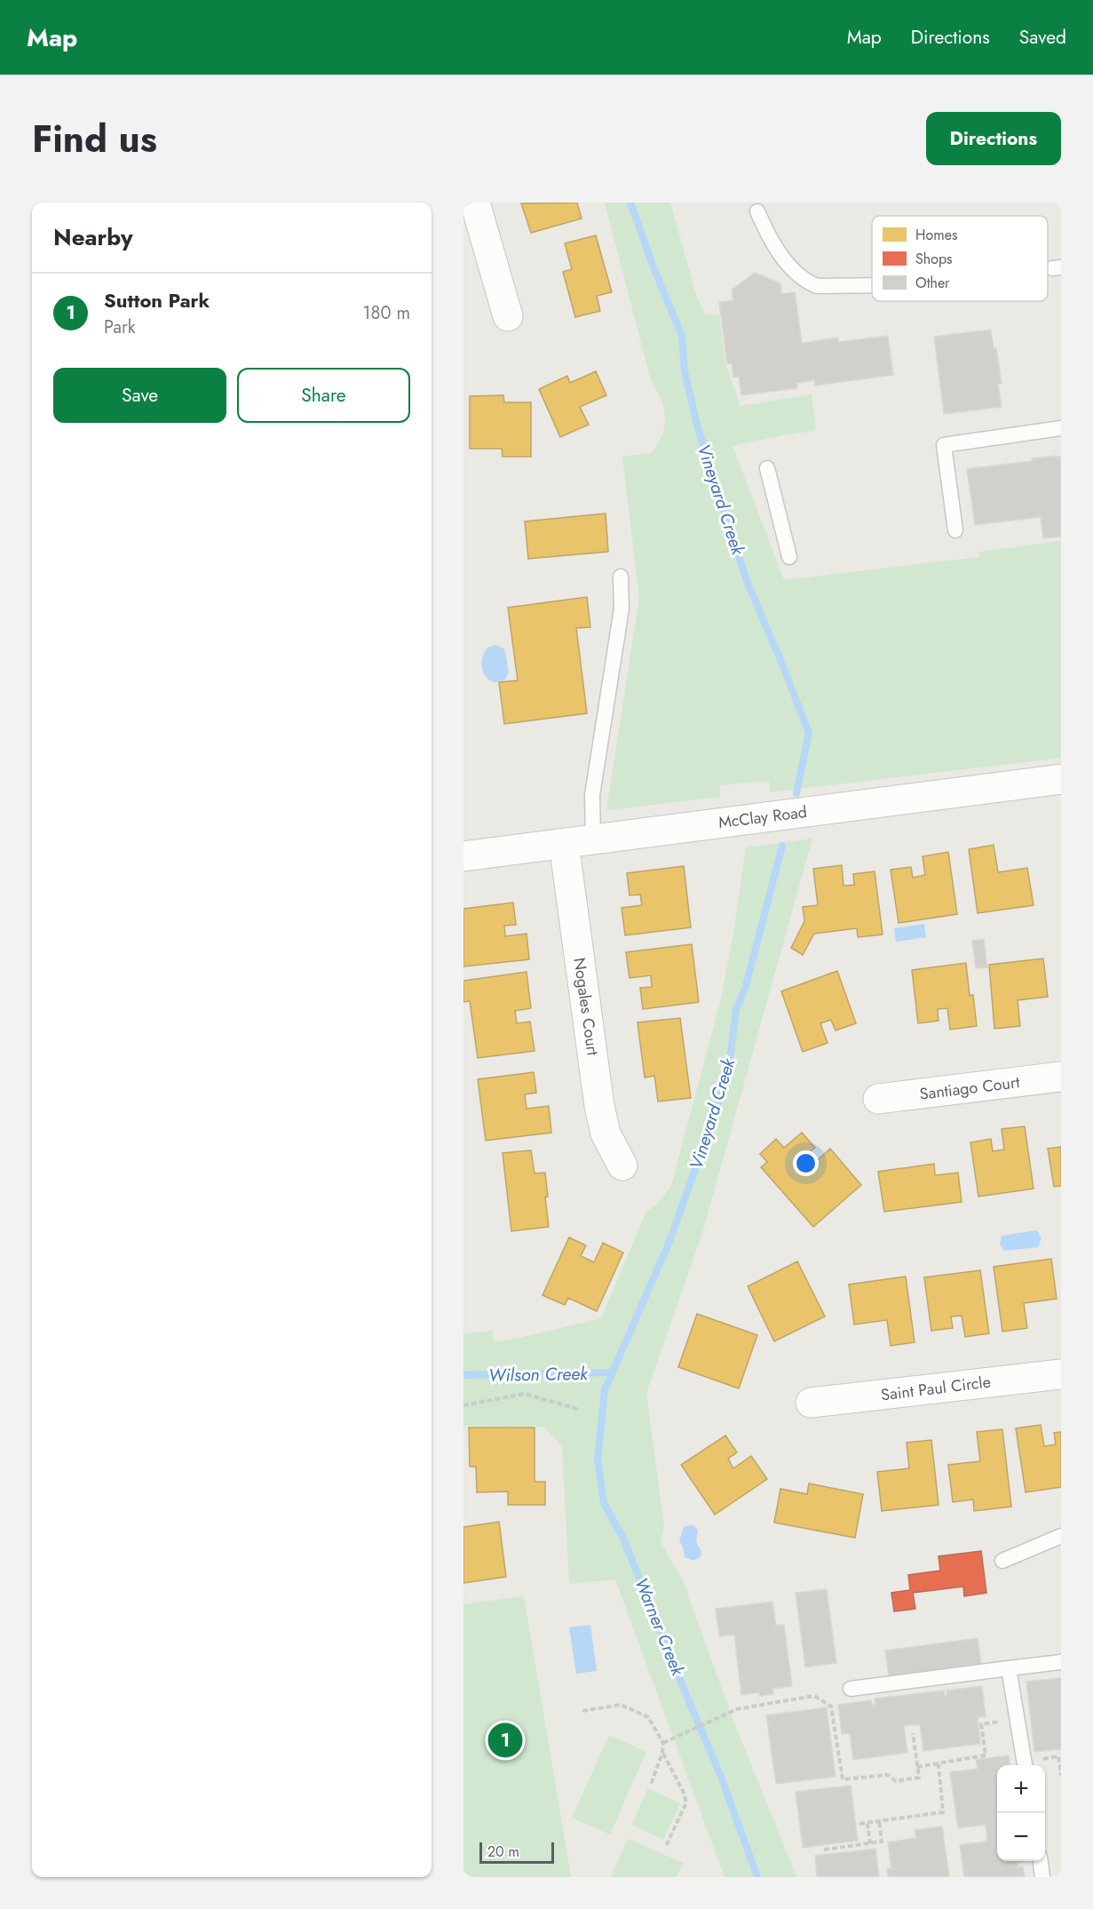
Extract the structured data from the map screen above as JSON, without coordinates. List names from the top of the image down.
{
  "streets": {
    "street": [
      "McClay Road",
      "Nogales Court",
      "Santiago Court",
      "Saint Paul Circle"
    ]
  },
  "crossings": [
    ["McClay Road", "Nogales Court"]
  ],
  "water": ["Vineyard Creek", "Wilson Creek", "Warner Creek"],
  "legend": ["Homes", "Shops", "Other"],
  "scale_bar": "20 m",
  "page": {
    "header": "Map",
    "nav": ["Map", "Directions", "Saved"],
    "title": "Find us",
    "buttons": [
      "Directions",
      ["Save", "Share"]
    ],
    "heading": "Nearby",
    "list": [
      {
        "mark": "1",
        "name": "Sutton Park",
        "note": "Park",
        "value": "180 m"
      }
    ],
    "pins": "1",
    "map_buttons": ["+", "−"],
    "scale": "20 m"
  }
}
